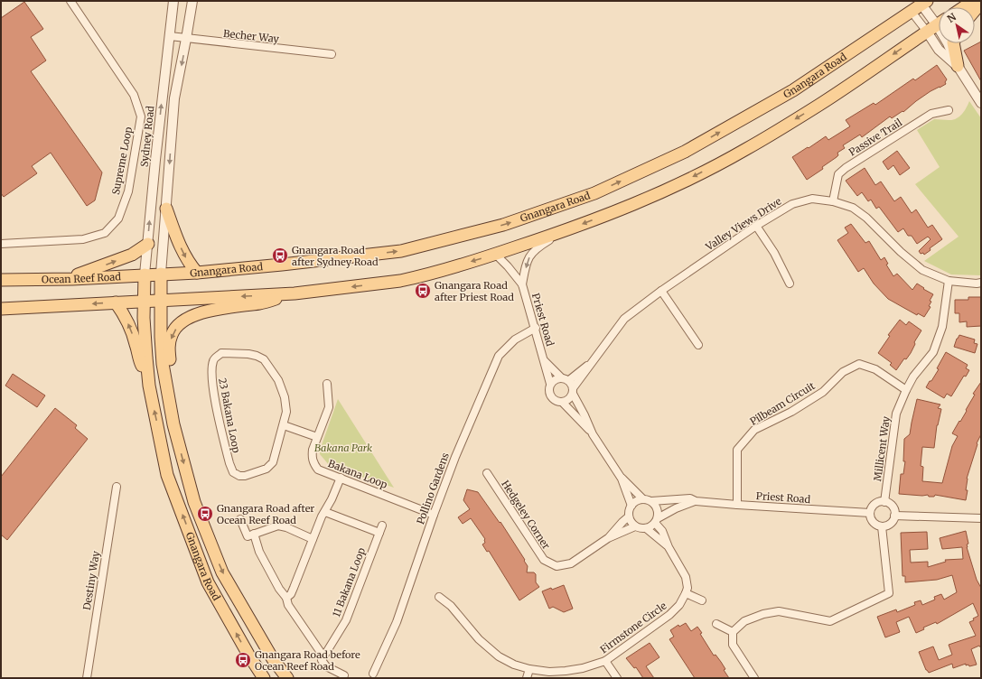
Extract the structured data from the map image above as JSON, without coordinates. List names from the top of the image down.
{
  "streets": {
    "main road": ["Gnangara Road", "Ocean Reef Road"],
    "street": [
      "Becher Way",
      "Sydney Road",
      "Passive Trail",
      "Supreme Loop",
      "Valley Views Drive",
      "Priest Road",
      "Pilbeam Circuit",
      "23 Bakana Loop",
      "Millicent Way",
      "Bakana Loop",
      "Pollino Gardens",
      "Hedgeley Corner",
      "Destiny Way",
      "11 Bakana Loop",
      "Firmstone Circle"
    ]
  },
  "crossings": [
    ["Becher Way", "Sydney Road"],
    ["Gnangara Road", "Sydney Road"],
    ["Gnangara Road", "Ocean Reef Road"],
    ["Sydney Road", "Ocean Reef Road"],
    ["Passive Trail", "Valley Views Drive"],
    ["Valley Views Drive", "Priest Road"],
    ["Valley Views Drive", "Millicent Way"],
    ["Priest Road", "Pilbeam Circuit"],
    ["Priest Road", "Millicent Way"],
    ["Priest Road", "Pollino Gardens"],
    ["Priest Road", "Hedgeley Corner"],
    ["Pilbeam Circuit", "Millicent Way"],
    ["Bakana Loop", "Pollino Gardens"]
  ],
  "parks": ["Bakana Park"],
  "places": {
    "bus stop": [
      "Gnangara Road after Sydney Road",
      "Gnangara Road after Priest Road",
      "Gnangara Road after Ocean Reef Road",
      "Gnangara Road before Ocean Reef Road"
    ]
  },
  "north": "top left"
}
